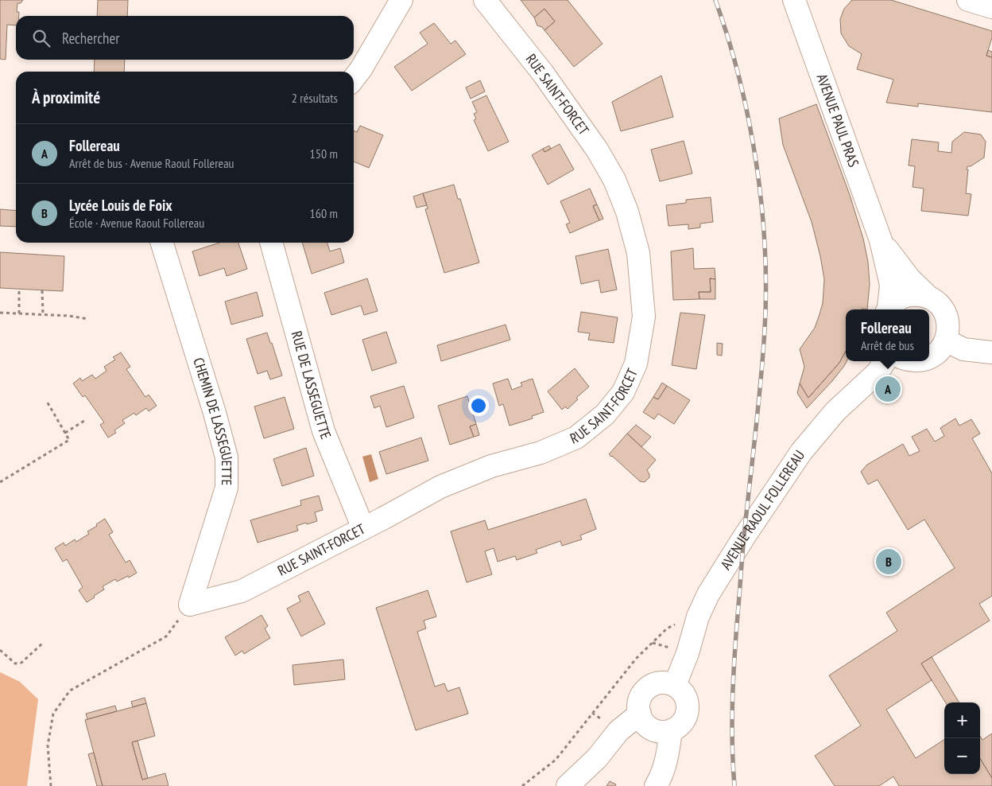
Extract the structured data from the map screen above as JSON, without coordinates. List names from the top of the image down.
{
  "streets": {
    "street": [
      "RUE SAINT-FORCET",
      "AVENUE PAUL PRAS",
      "RUE DE LASSEGUETTE",
      "CHEMIN DE LASSEGUETTE",
      "AVENUE RAOUL FOLLEREAU"
    ]
  },
  "crossings": [
    ["RUE SAINT-FORCET", "RUE DE LASSEGUETTE"],
    ["RUE SAINT-FORCET", "CHEMIN DE LASSEGUETTE"]
  ],
  "page": {
    "search": "Rechercher",
    "heading": ["À proximité", "2 résultats"],
    "list": [
      {
        "mark": "A",
        "name": "Follereau",
        "note": "Arrêt de bus · Avenue Raoul Follereau",
        "value": "150 m"
      },
      {
        "mark": "B",
        "name": "Lycée Louis de Foix",
        "note": "École · Avenue Raoul Follereau",
        "value": "160 m"
      }
    ],
    "popup": ["Follereau", "Arrêt de bus"],
    "pins": ["A", "B"],
    "map_buttons": ["+", "−"]
  }
}
